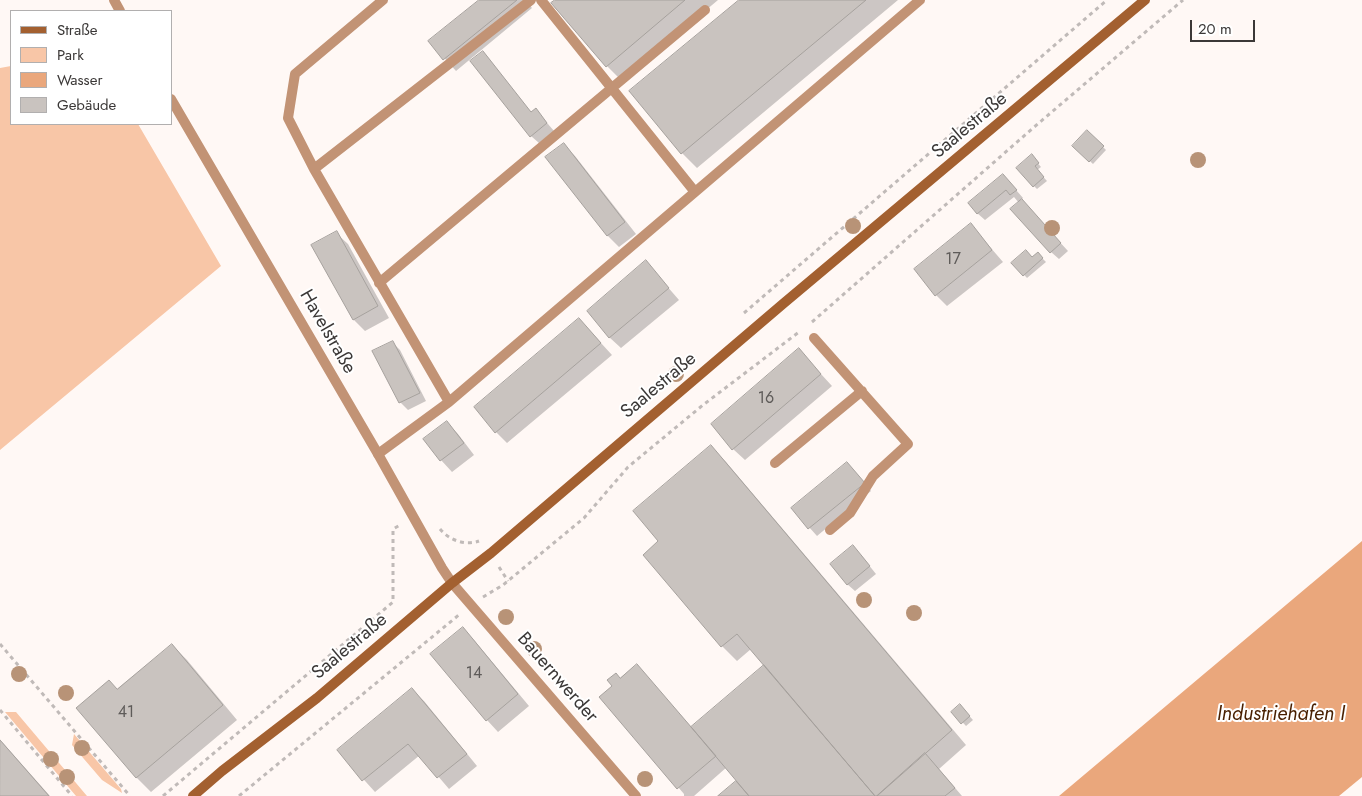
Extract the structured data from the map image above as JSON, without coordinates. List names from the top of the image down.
{
  "streets": {
    "main road": ["Saalestraße"],
    "street": ["Havelstraße", "Bauernwerder"]
  },
  "crossings": [
    ["Saalestraße", "Havelstraße"],
    ["Saalestraße", "Bauernwerder"],
    ["Havelstraße", "Bauernwerder"]
  ],
  "water": ["Industriehafen I"],
  "house_numbers": [
    "17",
    "16",
    "14",
    "41"
  ],
  "legend": [
    "Straße",
    "Park",
    "Wasser",
    "Gebäude"
  ],
  "scale_bar": "20 m"
}
